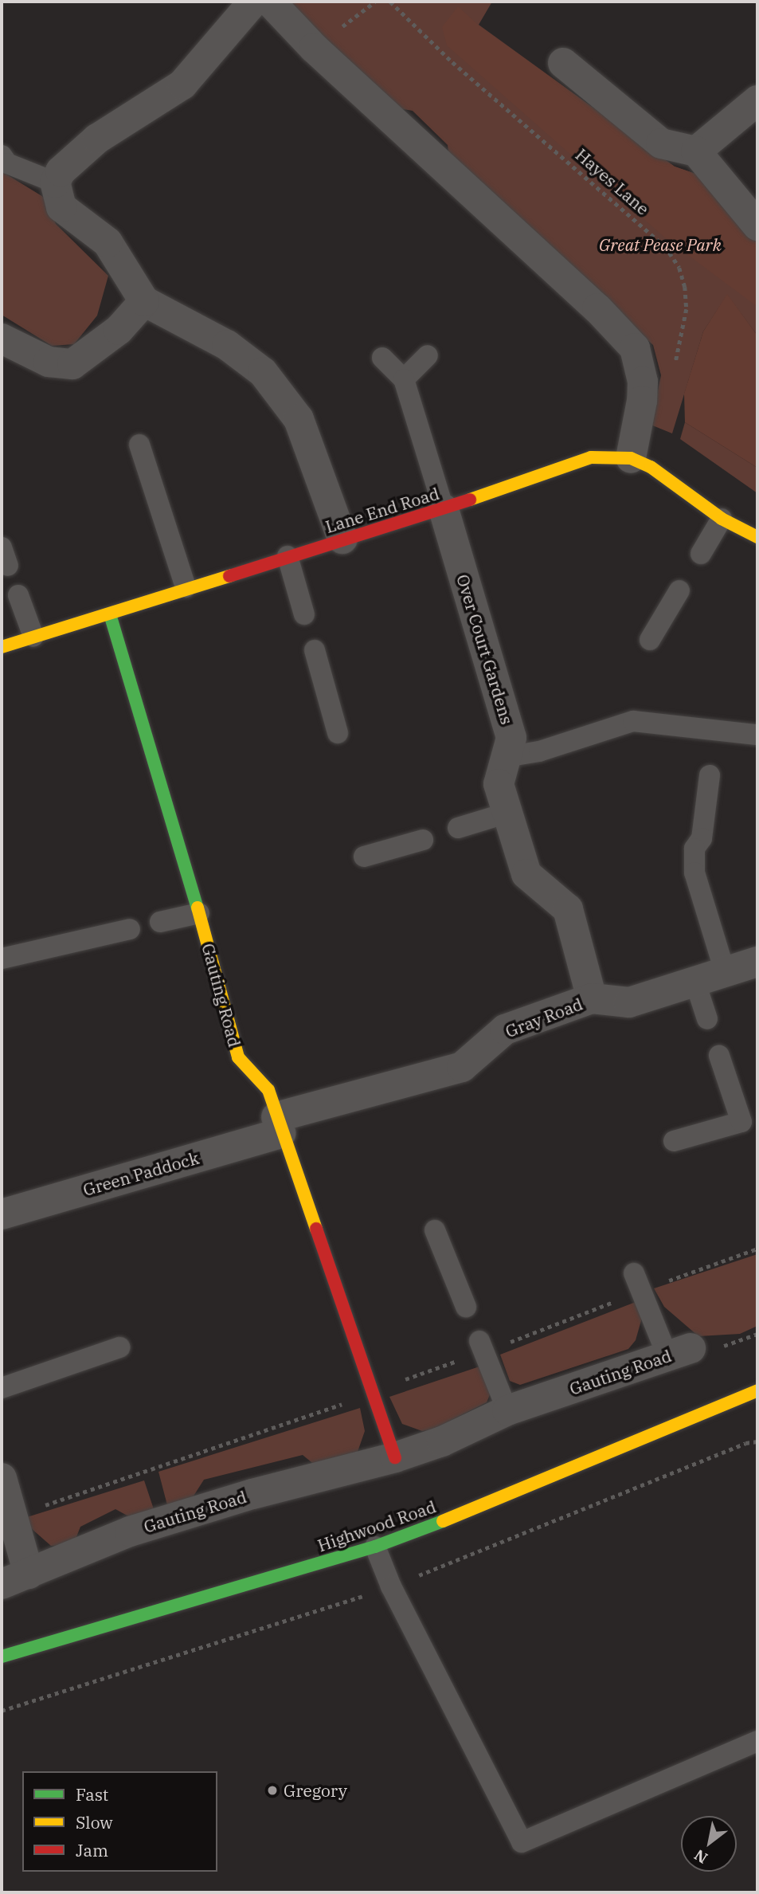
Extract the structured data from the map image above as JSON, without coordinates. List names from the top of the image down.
{
  "streets": {
    "street": [
      "Lane End Road",
      "Over Court Gardens",
      "Gauting Road",
      "Gray Road",
      "Green Paddock",
      "Highwood Road"
    ],
    "path": ["Hayes Lane"]
  },
  "crossings": [
    ["Lane End Road", "Over Court Gardens"],
    ["Lane End Road", "Gauting Road"],
    ["Over Court Gardens", "Gray Road"],
    ["Gauting Road", "Gray Road"],
    ["Gauting Road", "Green Paddock"],
    ["Gray Road", "Green Paddock"]
  ],
  "parks": ["Great Pease Park"],
  "places": ["Gregory"],
  "legend": ["Fast", "Slow", "Jam"],
  "north": "bottom left"
}
